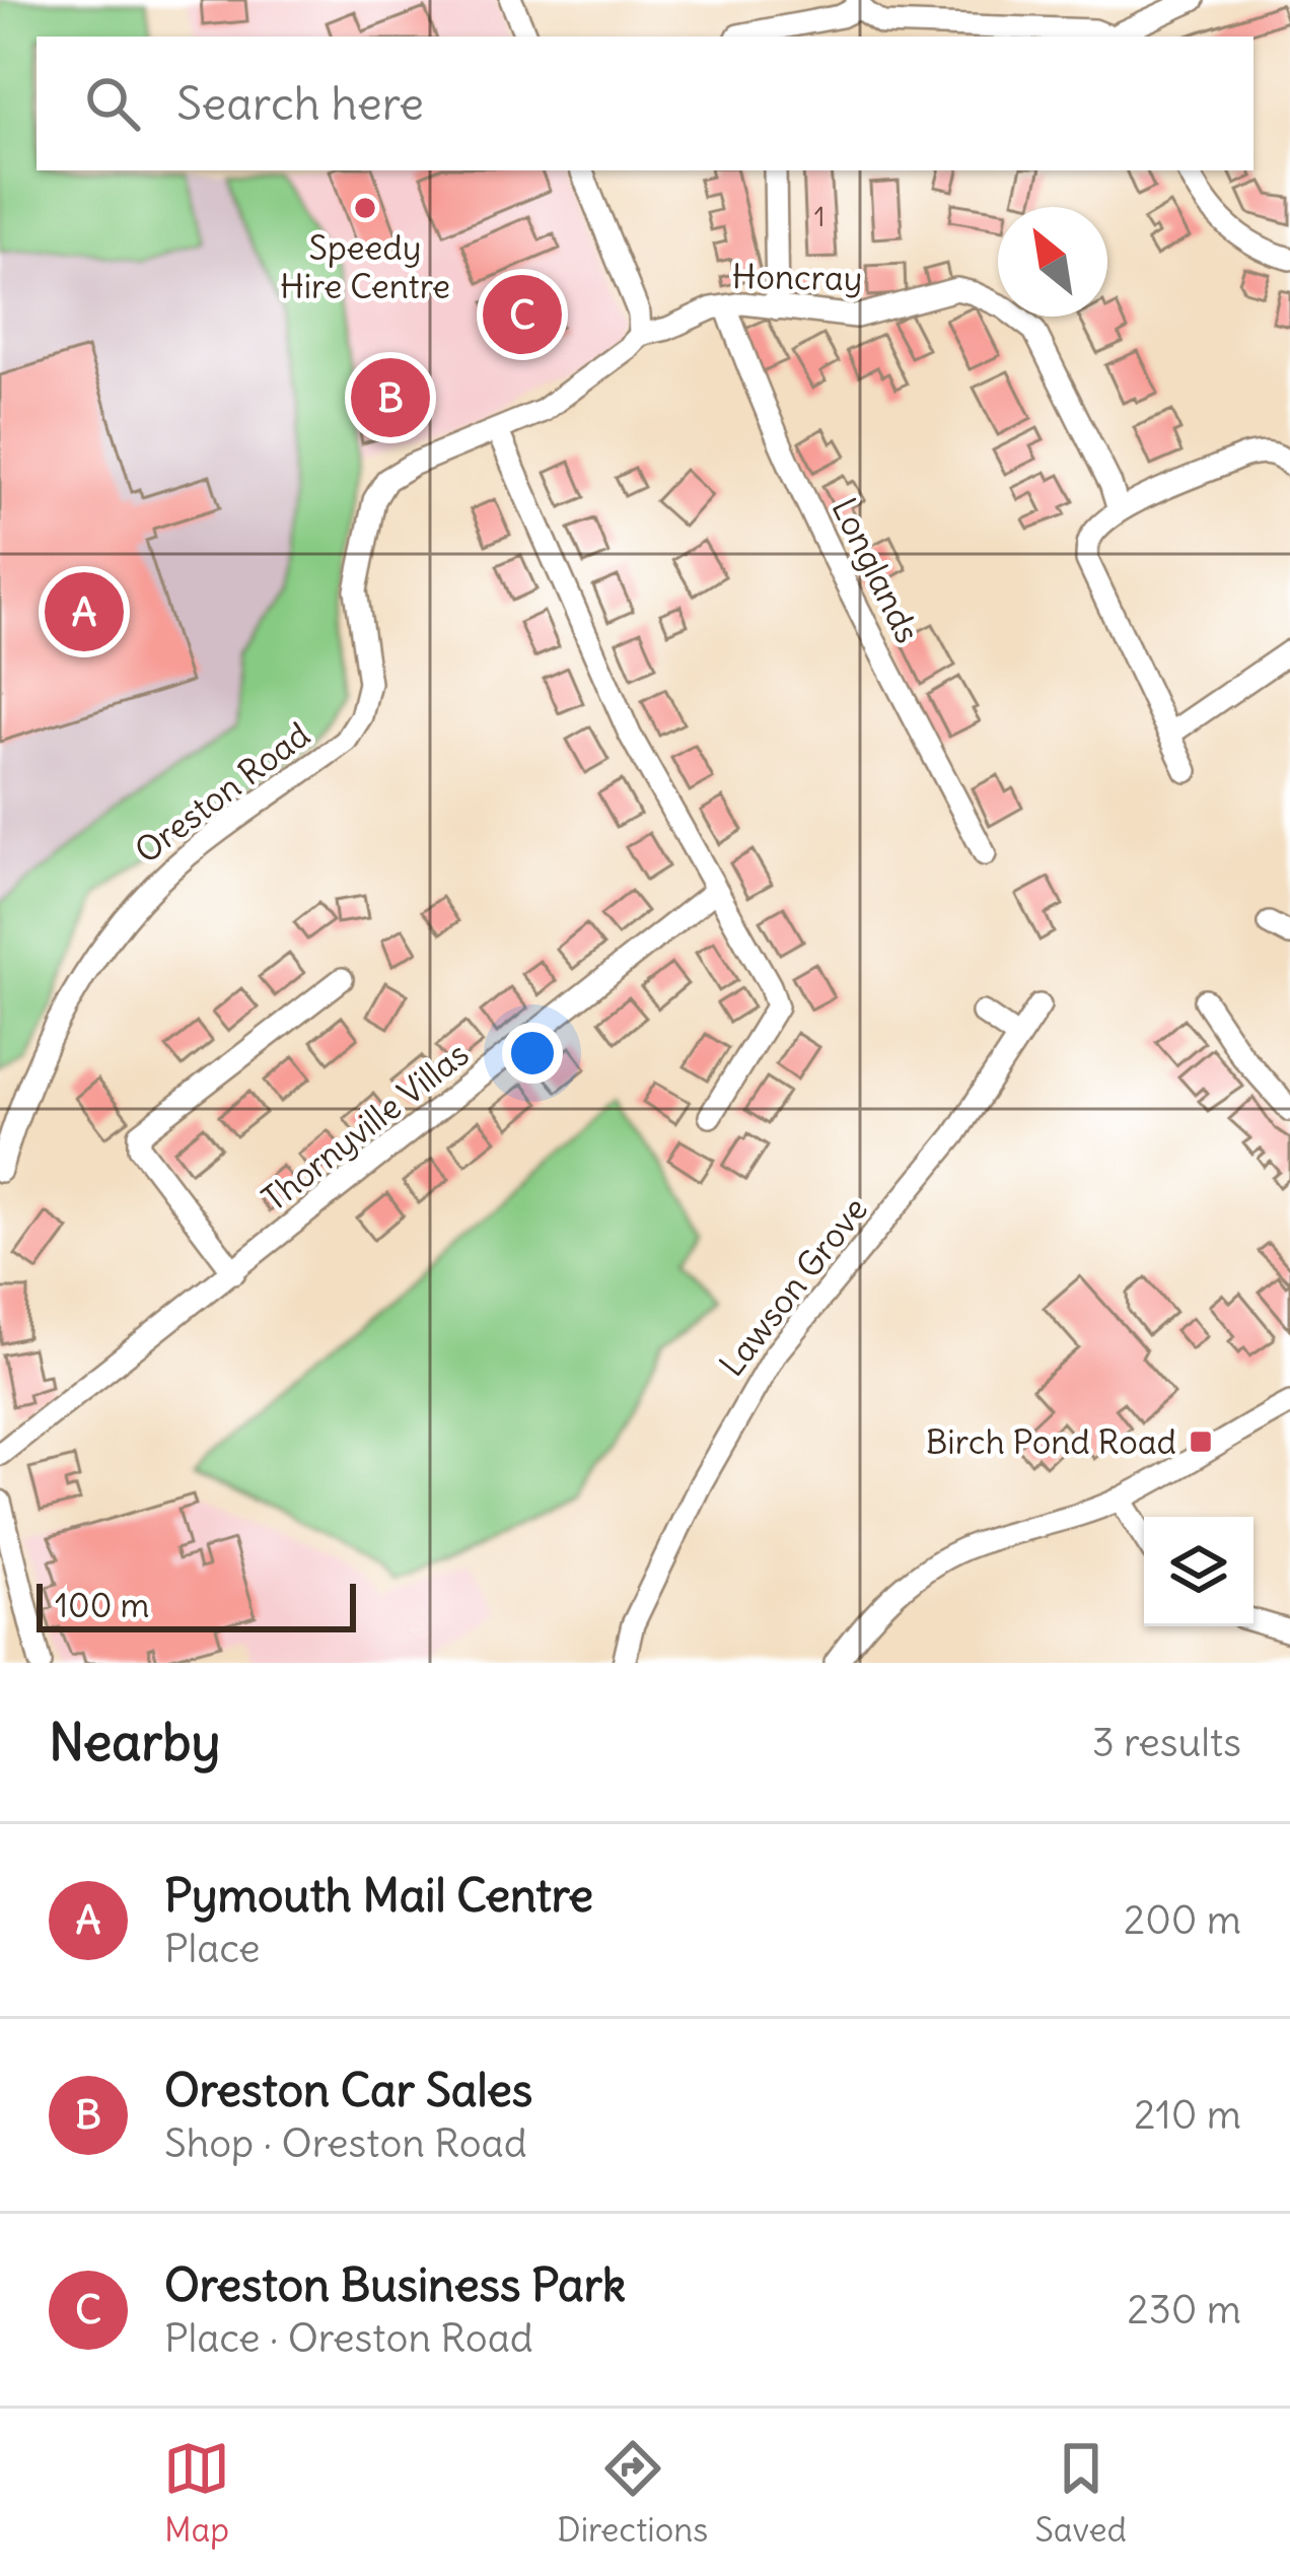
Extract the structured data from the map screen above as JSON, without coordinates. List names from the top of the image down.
{
  "streets": {
    "street": [
      "Honcray",
      "Longlands",
      "Oreston Road",
      "Thornyville Villas",
      "Lawson Grove"
    ]
  },
  "crossings": [
    ["Honcray", "Longlands"],
    ["Honcray", "Oreston Road"]
  ],
  "places": {
    "other": ["Speedy Hire Centre"],
    "transit": ["Birch Pond Road"]
  },
  "house_numbers": ["1"],
  "scale_bar": "100 m",
  "north": "top left",
  "page": {
    "search": "Search here",
    "pins": ["C", "B", "A"],
    "scale": "100 m",
    "heading": ["Nearby", "3 results"],
    "list": [
      {
        "mark": "A",
        "name": "Pymouth Mail Centre",
        "note": "Place",
        "value": "200 m"
      },
      {
        "mark": "B",
        "name": "Oreston Car Sales",
        "note": "Shop · Oreston Road",
        "value": "210 m"
      },
      {
        "mark": "C",
        "name": "Oreston Business Park",
        "note": "Place · Oreston Road",
        "value": "230 m"
      }
    ],
    "nav": ["Map", "Directions", "Saved"]
  }
}
